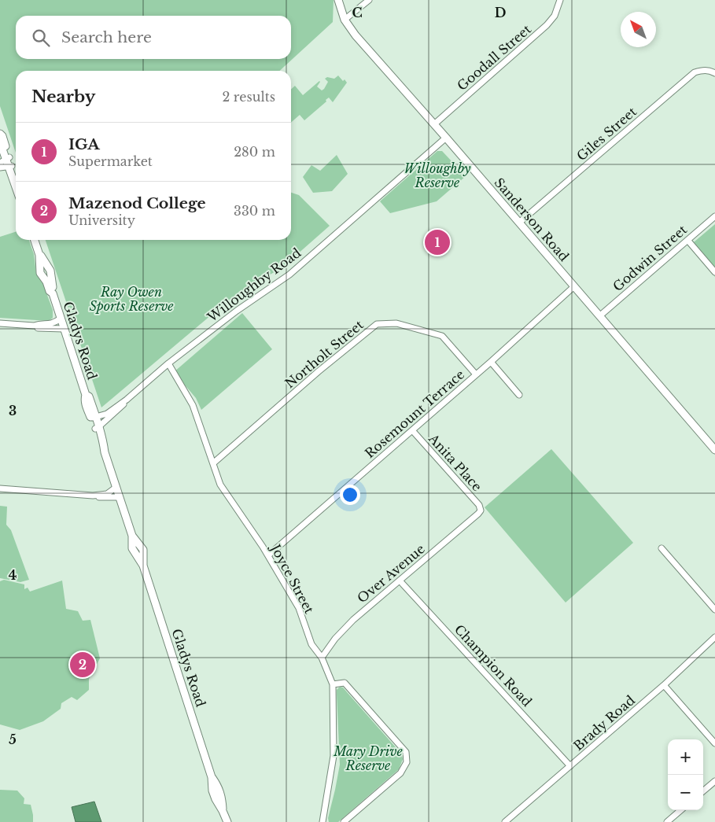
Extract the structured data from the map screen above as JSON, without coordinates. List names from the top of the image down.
{
  "streets": {
    "street": [
      "Goodall Street",
      "Giles Street",
      "Sanderson Road",
      "Godwin Street",
      "Willoughby Road",
      "Gladys Road",
      "Northolt Street",
      "Rosemount Terrace",
      "Anita Place",
      "Over Avenue",
      "Joyce Street",
      "Champion Road",
      "Brady Road"
    ]
  },
  "crossings": [
    ["Goodall Street", "Sanderson Road"],
    ["Giles Street", "Sanderson Road"],
    ["Sanderson Road", "Godwin Street"],
    ["Sanderson Road", "Willoughby Road"],
    ["Sanderson Road", "Rosemount Terrace"],
    ["Willoughby Road", "Gladys Road"],
    ["Willoughby Road", "Joyce Street"],
    ["Northolt Street", "Rosemount Terrace"],
    ["Northolt Street", "Joyce Street"],
    ["Rosemount Terrace", "Anita Place"],
    ["Rosemount Terrace", "Joyce Street"],
    ["Anita Place", "Over Avenue"],
    ["Over Avenue", "Joyce Street"],
    ["Over Avenue", "Champion Road"],
    ["Champion Road", "Brady Road"]
  ],
  "parks": ["Willoughby Reserve", "Ray Owen Sports Reserve", "Mary Drive Reserve"],
  "north": "top left",
  "page": {
    "search": "Search here",
    "heading": ["Nearby", "2 results"],
    "list": [
      {
        "mark": "1",
        "name": "IGA",
        "note": "Supermarket",
        "value": "280 m"
      },
      {
        "mark": "2",
        "name": "Mazenod College",
        "note": "University",
        "value": "330 m"
      }
    ],
    "pins": ["1", "2"],
    "map_buttons": ["+", "−"]
  },
  "grid": {
    "columns": ["C", "D"],
    "rows": ["3", "4", "5"]
  }
}
